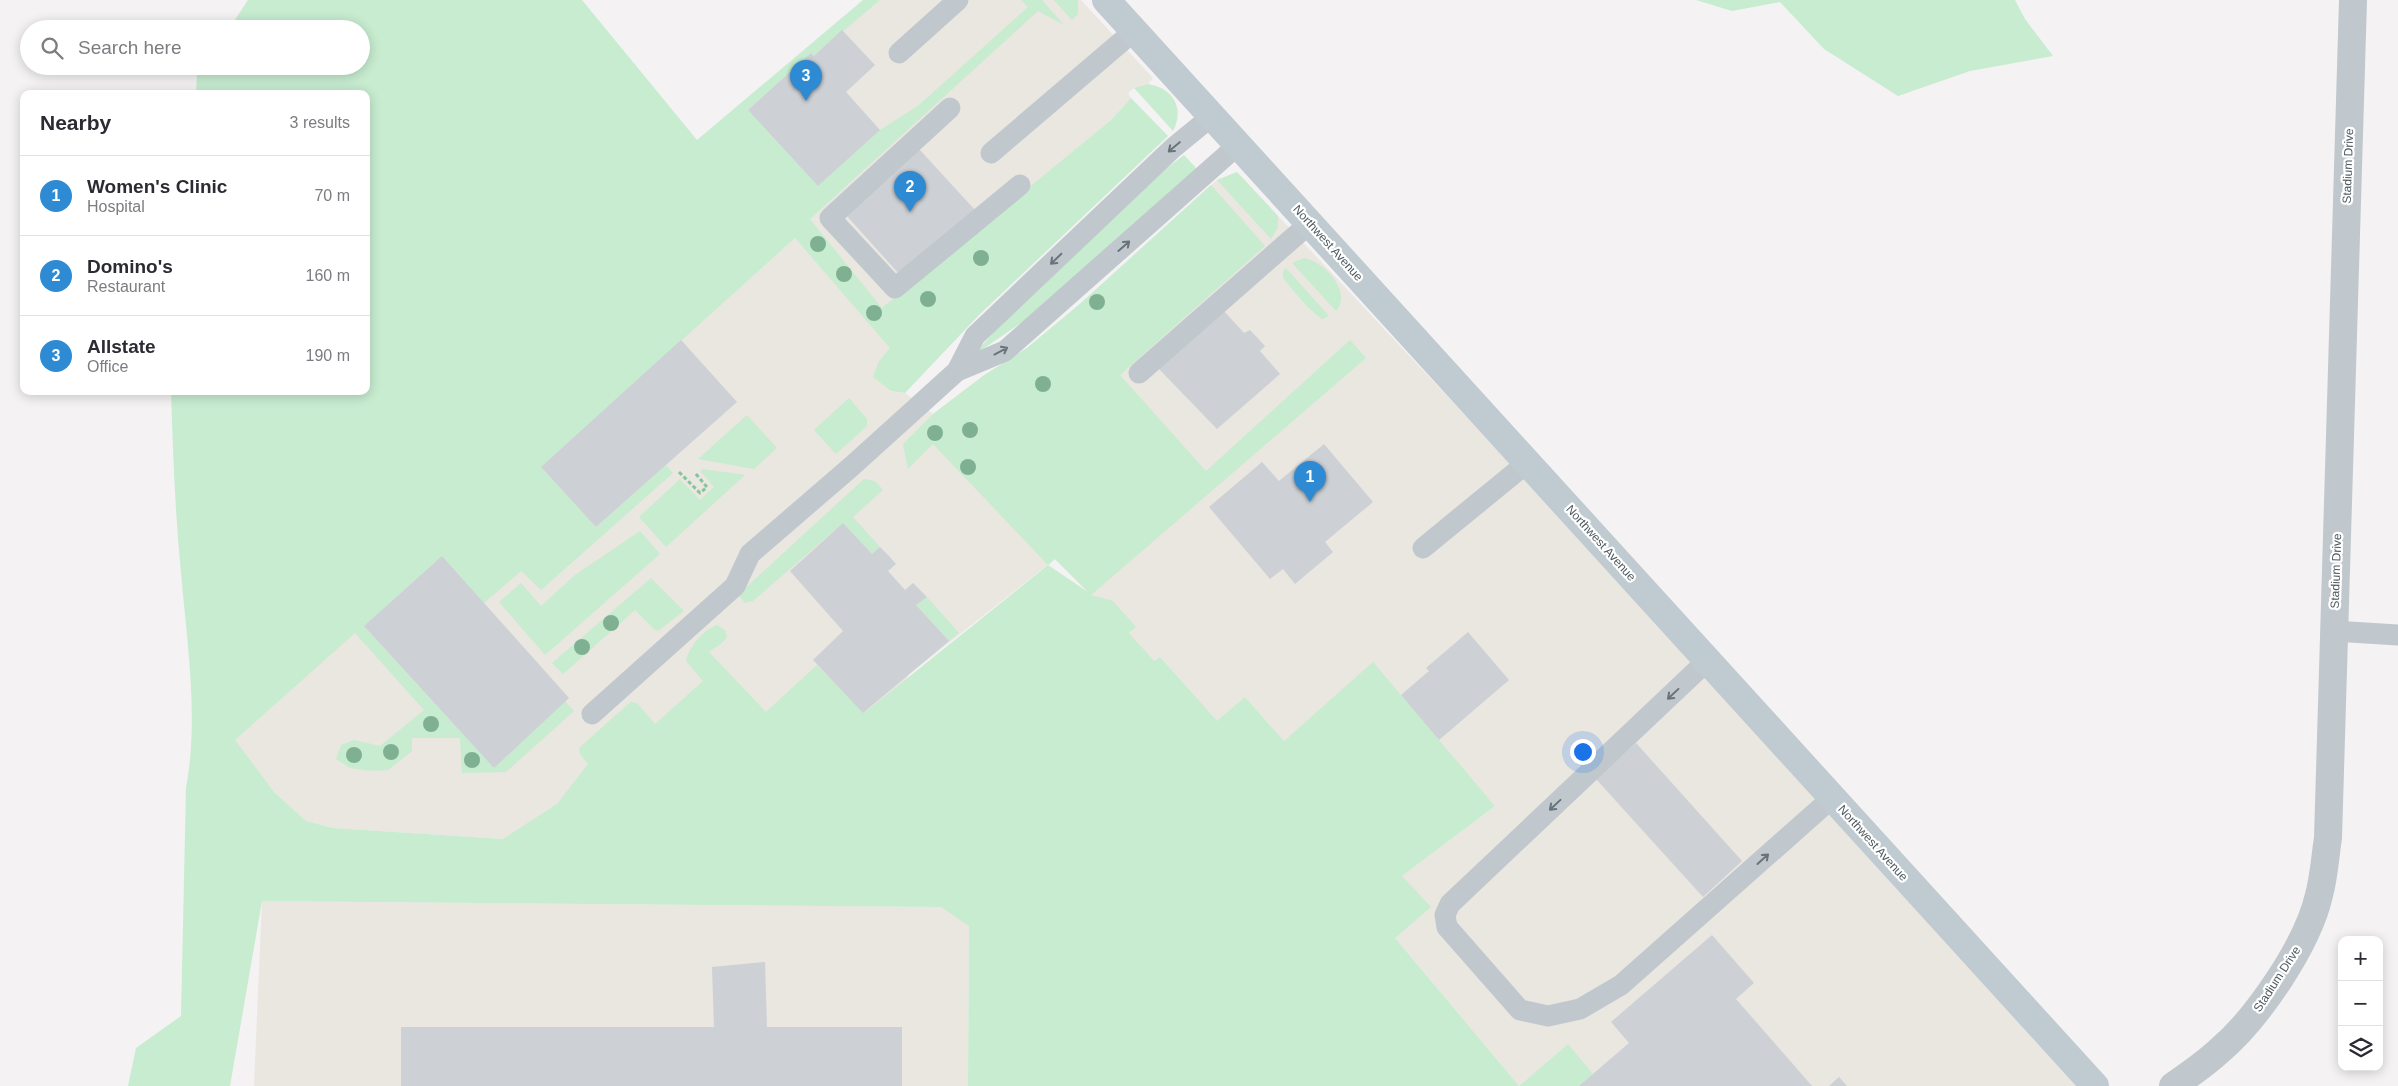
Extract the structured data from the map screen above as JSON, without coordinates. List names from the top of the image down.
{
  "streets": {
    "street": ["Stadium Drive", "Northwest Avenue"]
  },
  "page": {
    "search": "Search here",
    "pins": ["3", "2", "1"],
    "heading": ["Nearby", "3 results"],
    "list": [
      {
        "mark": "1",
        "name": "Women's Clinic",
        "note": "Hospital",
        "value": "70 m"
      },
      {
        "mark": "2",
        "name": "Domino's",
        "note": "Restaurant",
        "value": "160 m"
      },
      {
        "mark": "3",
        "name": "Allstate",
        "note": "Office",
        "value": "190 m"
      }
    ],
    "map_buttons": ["+", "−"]
  }
}
